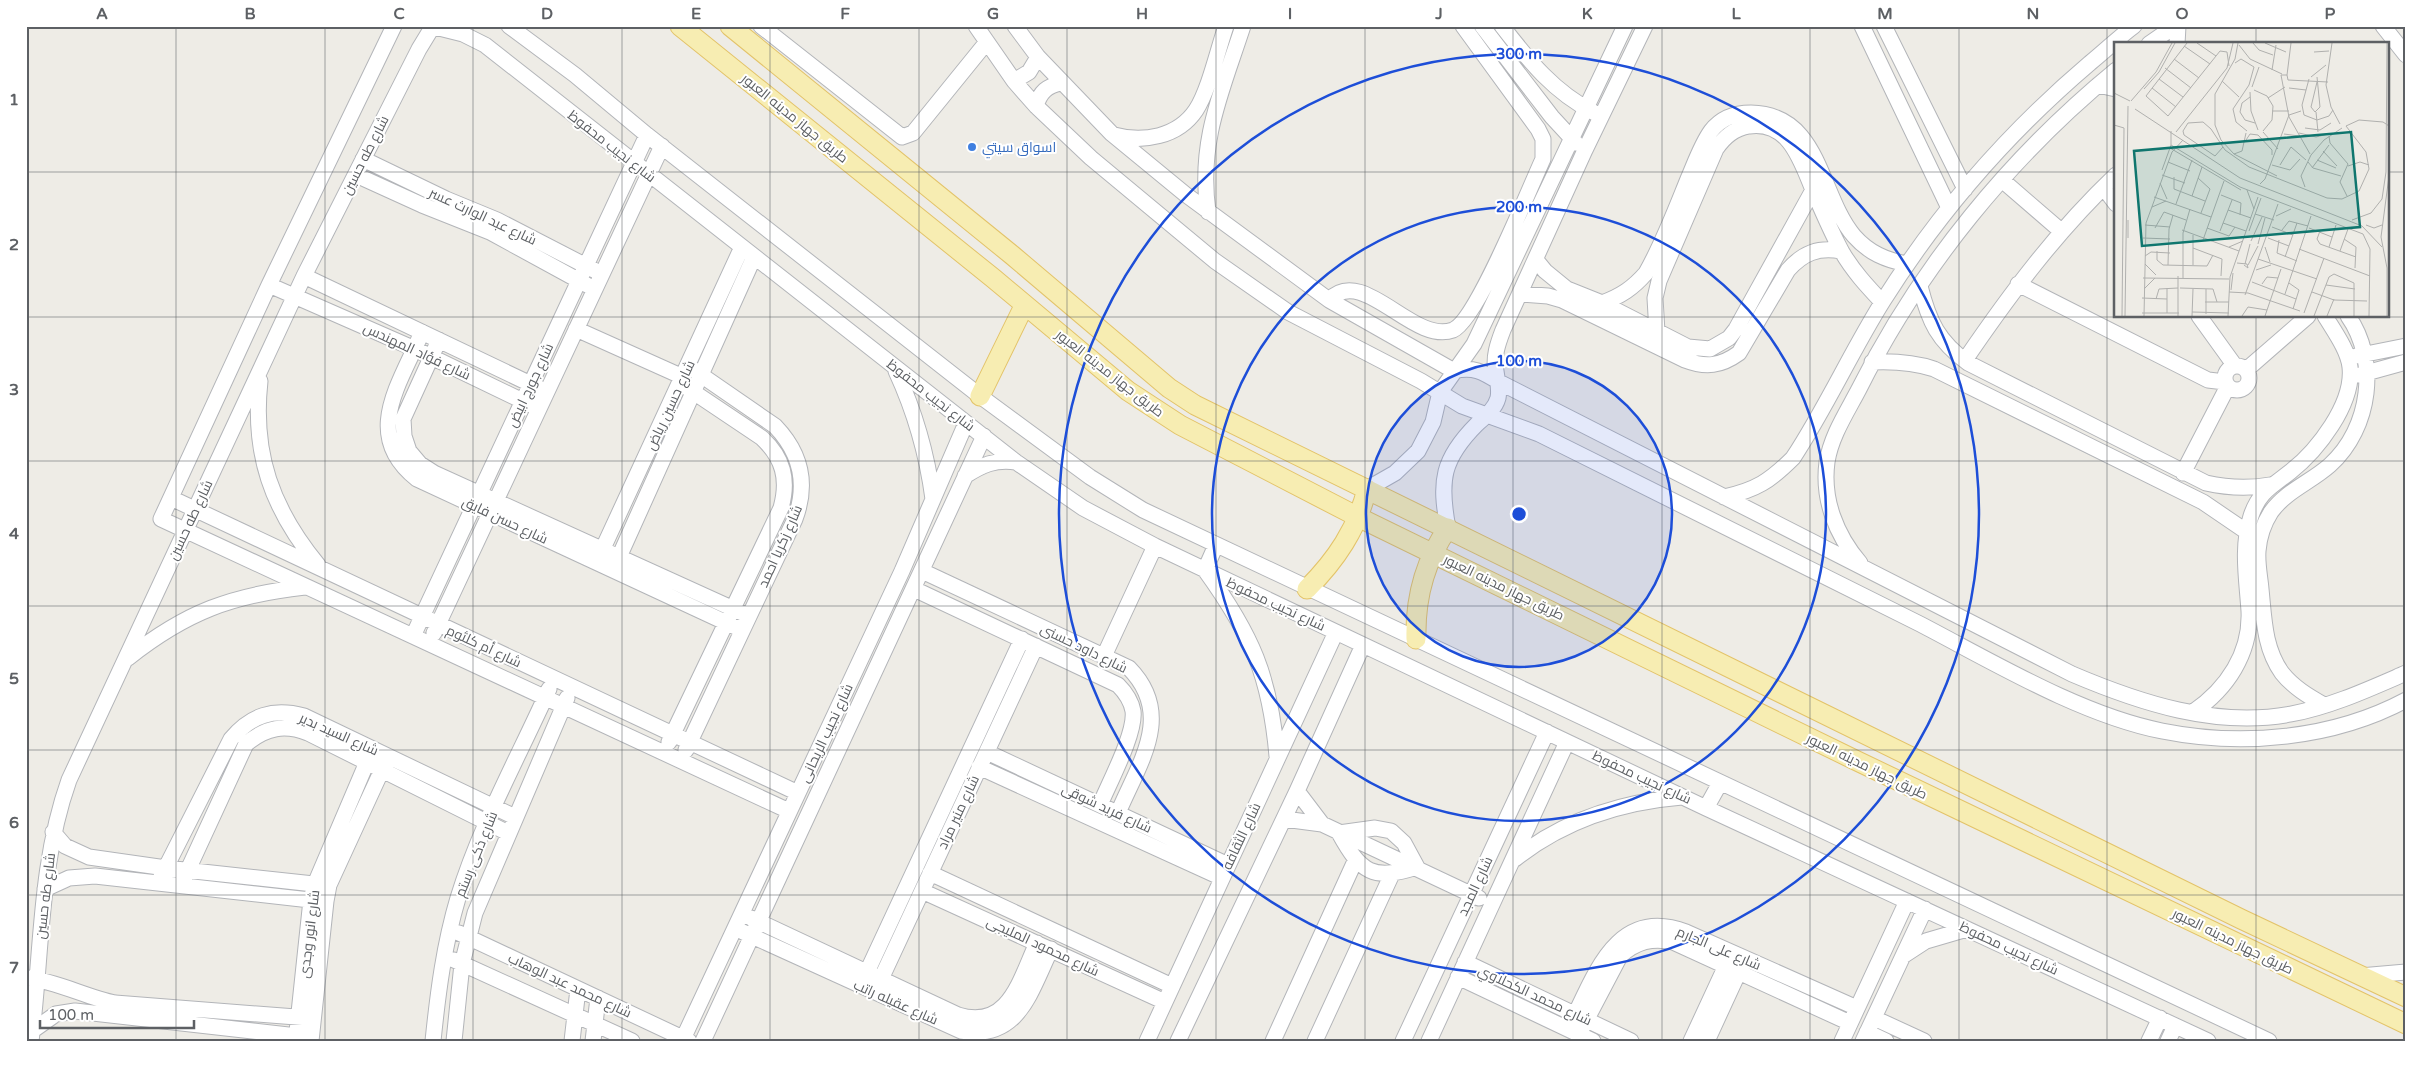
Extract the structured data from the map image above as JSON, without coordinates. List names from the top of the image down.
{
  "streets": {
    "main road": ["طريق جهاز مدينه العبور"],
    "street": [
      "شارع نجيب محفوظ",
      "شارع طه حسين",
      "شارع عبد الوارث عسر",
      "شارع فؤاد المهندس",
      "شارع جورج ابيض",
      "شارع حسين رياض",
      "شارع حسن فايق",
      "شارع زكريا احمد",
      "شارع أم كلثوم",
      "شارع داود حسنى",
      "شارع نجيب الريحانى",
      "شارع السيد بدير",
      "شارع فريد شوقى",
      "شارع منير مراد",
      "شارع الثقافه",
      "شارع ذكى رستم",
      "شارع المجد",
      "شارع انور وجدى",
      "شارع محمود المليجى",
      "شارع على الجارم",
      "شارع محمد عبد الوهاب",
      "شارع محمد الكحلاوي",
      "شارع عقيله راتب"
    ]
  },
  "crossings": [
    ["شارع نجيب محفوظ", "شارع طه حسين"],
    ["شارع نجيب محفوظ", "شارع جورج ابيض"],
    ["شارع نجيب محفوظ", "شارع حسين رياض"],
    ["شارع نجيب محفوظ", "شارع نجيب الريحانى"],
    ["شارع نجيب محفوظ", "شارع الثقافه"],
    ["شارع نجيب محفوظ", "شارع المجد"],
    ["شارع طه حسين", "شارع عبد الوارث عسر"],
    ["شارع طه حسين", "شارع فؤاد المهندس"],
    ["شارع طه حسين", "شارع أم كلثوم"],
    ["شارع عبد الوارث عسر", "شارع جورج ابيض"],
    ["شارع فؤاد المهندس", "شارع جورج ابيض"],
    ["شارع فؤاد المهندس", "شارع حسن فايق"],
    ["شارع جورج ابيض", "شارع حسن فايق"],
    ["شارع جورج ابيض", "شارع أم كلثوم"],
    ["شارع حسين رياض", "شارع حسن فايق"],
    ["شارع حسين رياض", "شارع زكريا احمد"],
    ["شارع حسن فايق", "شارع زكريا احمد"],
    ["شارع زكريا احمد", "شارع أم كلثوم"],
    ["شارع أم كلثوم", "شارع نجيب الريحانى"],
    ["شارع أم كلثوم", "شارع ذكى رستم"],
    ["شارع داود حسنى", "شارع نجيب الريحانى"],
    ["شارع داود حسنى", "شارع فريد شوقى"],
    ["شارع داود حسنى", "شارع منير مراد"],
    ["شارع نجيب الريحانى", "شارع محمد عبد الوهاب"],
    ["شارع نجيب الريحانى", "شارع عقيله راتب"],
    ["شارع السيد بدير", "شارع ذكى رستم"],
    ["شارع السيد بدير", "شارع انور وجدى"],
    ["شارع فريد شوقى", "شارع منير مراد"],
    ["شارع فريد شوقى", "شارع الثقافه"],
    ["شارع منير مراد", "شارع محمود المليجى"],
    ["شارع منير مراد", "شارع عقيله راتب"],
    ["شارع الثقافه", "شارع محمود المليجى"],
    ["شارع ذكى رستم", "شارع محمد عبد الوهاب"],
    ["شارع المجد", "شارع محمد الكحلاوي"],
    ["شارع محمود المليجى", "شارع عقيله راتب"],
    ["شارع على الجارم", "شارع محمد الكحلاوي"]
  ],
  "places": ["اسواق سيتي"],
  "scale_bar": "100 m",
  "grid": {
    "columns": [
      "A",
      "B",
      "C",
      "D",
      "E",
      "F",
      "G",
      "H",
      "I",
      "J",
      "K",
      "L",
      "M",
      "N",
      "O",
      "P"
    ],
    "rows": [
      "1",
      "2",
      "3",
      "4",
      "5",
      "6",
      "7"
    ]
  },
  "rings": ["300 m", "200 m", "100 m"]
}
